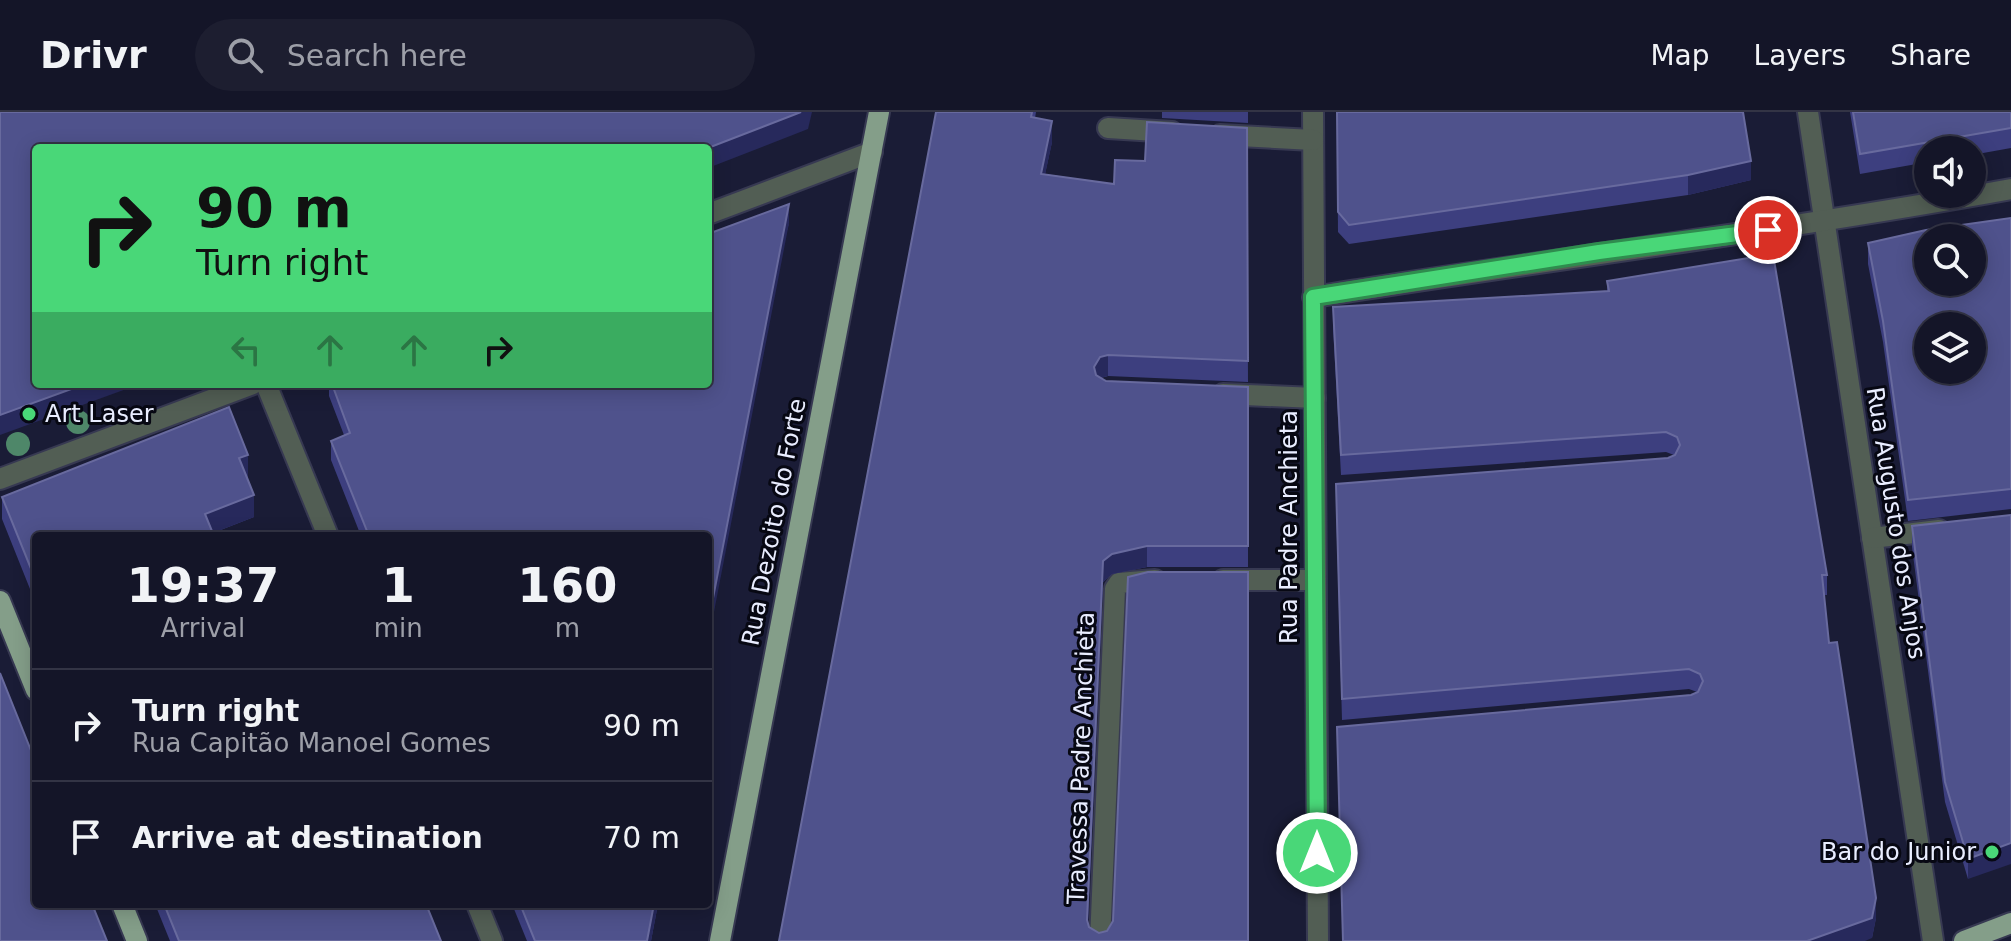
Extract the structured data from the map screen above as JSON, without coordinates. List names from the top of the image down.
{
  "streets": {
    "main road": ["Rua Dezoito do Forte"],
    "street": ["Rua Augusto dos Anjos", "Rua Padre Anchieta", "Travessa Padre Anchieta"]
  },
  "places": ["Art Laser", "Bar do Junior"],
  "page": {
    "header": "Drivr",
    "search": "Search here",
    "nav": ["Map", "Layers", "Share"],
    "turn": ["90 m", "Turn right"],
    "eta": [
      "19:37",
      "Arrival",
      "1",
      "min",
      "160",
      "m"
    ],
    "list": [
      {
        "name": "Turn right",
        "note": "Rua Capitão Manoel Gomes",
        "value": "90 m"
      },
      {
        "name": "Arrive at destination",
        "value": "70 m"
      }
    ]
  }
}
